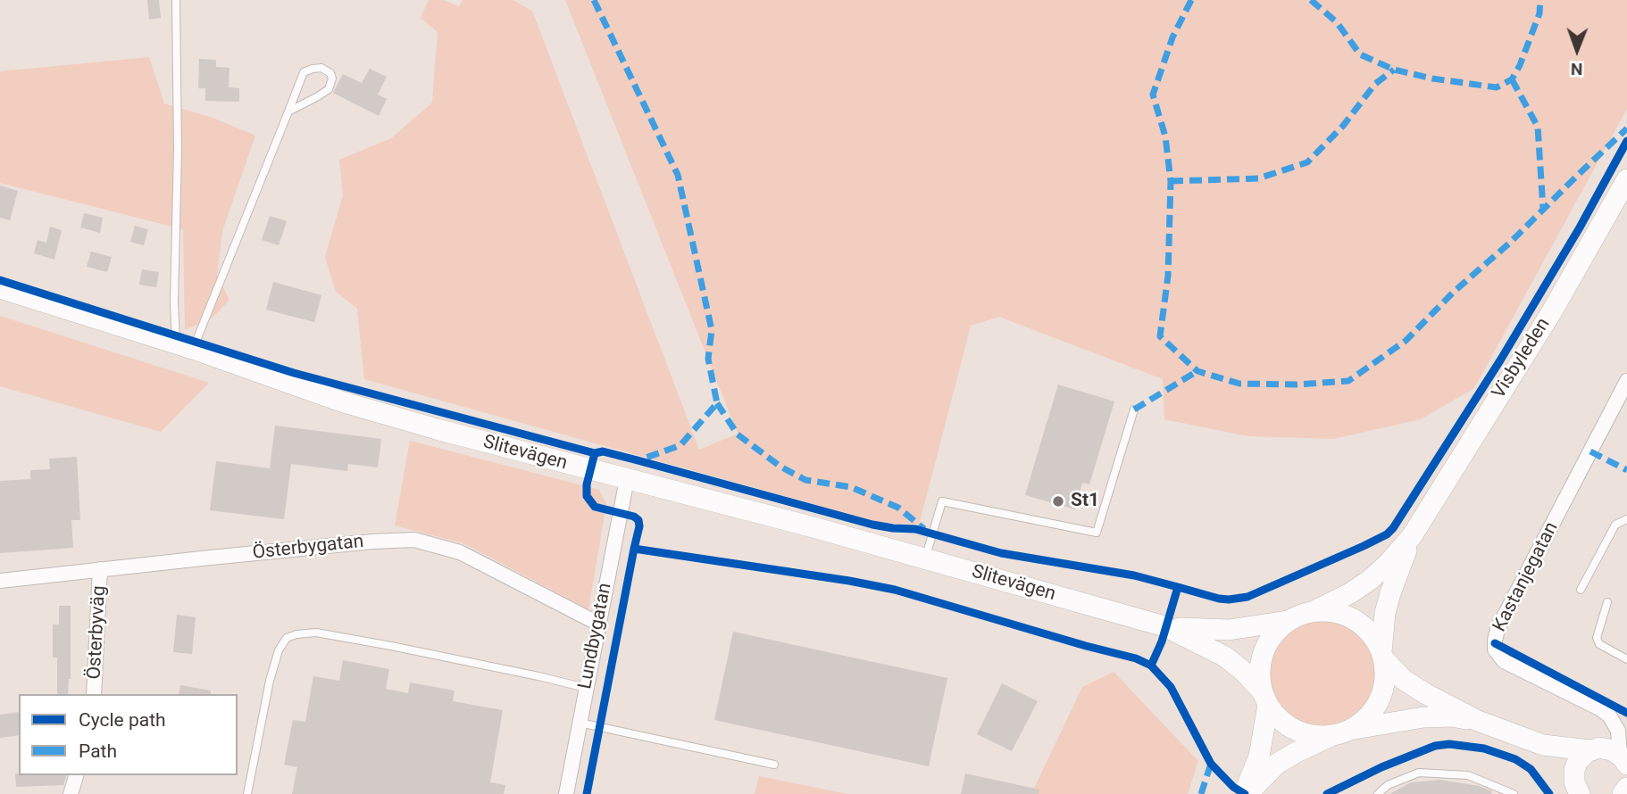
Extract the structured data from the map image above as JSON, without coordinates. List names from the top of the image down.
{
  "streets": {
    "main road": ["Visbyleden", "Slitevägen"],
    "street": [
      "Österbygatan",
      "Kastanjegatan",
      "Österbyväg",
      "Lundbygatan"
    ]
  },
  "crossings": [
    ["Visbyleden", "Slitevägen"],
    ["Slitevägen", "Lundbygatan"],
    ["Österbygatan", "Österbyväg"],
    ["Österbygatan", "Lundbygatan"]
  ],
  "places": ["St1"],
  "legend": ["Cycle path", "Path"],
  "north": "bottom"
}
